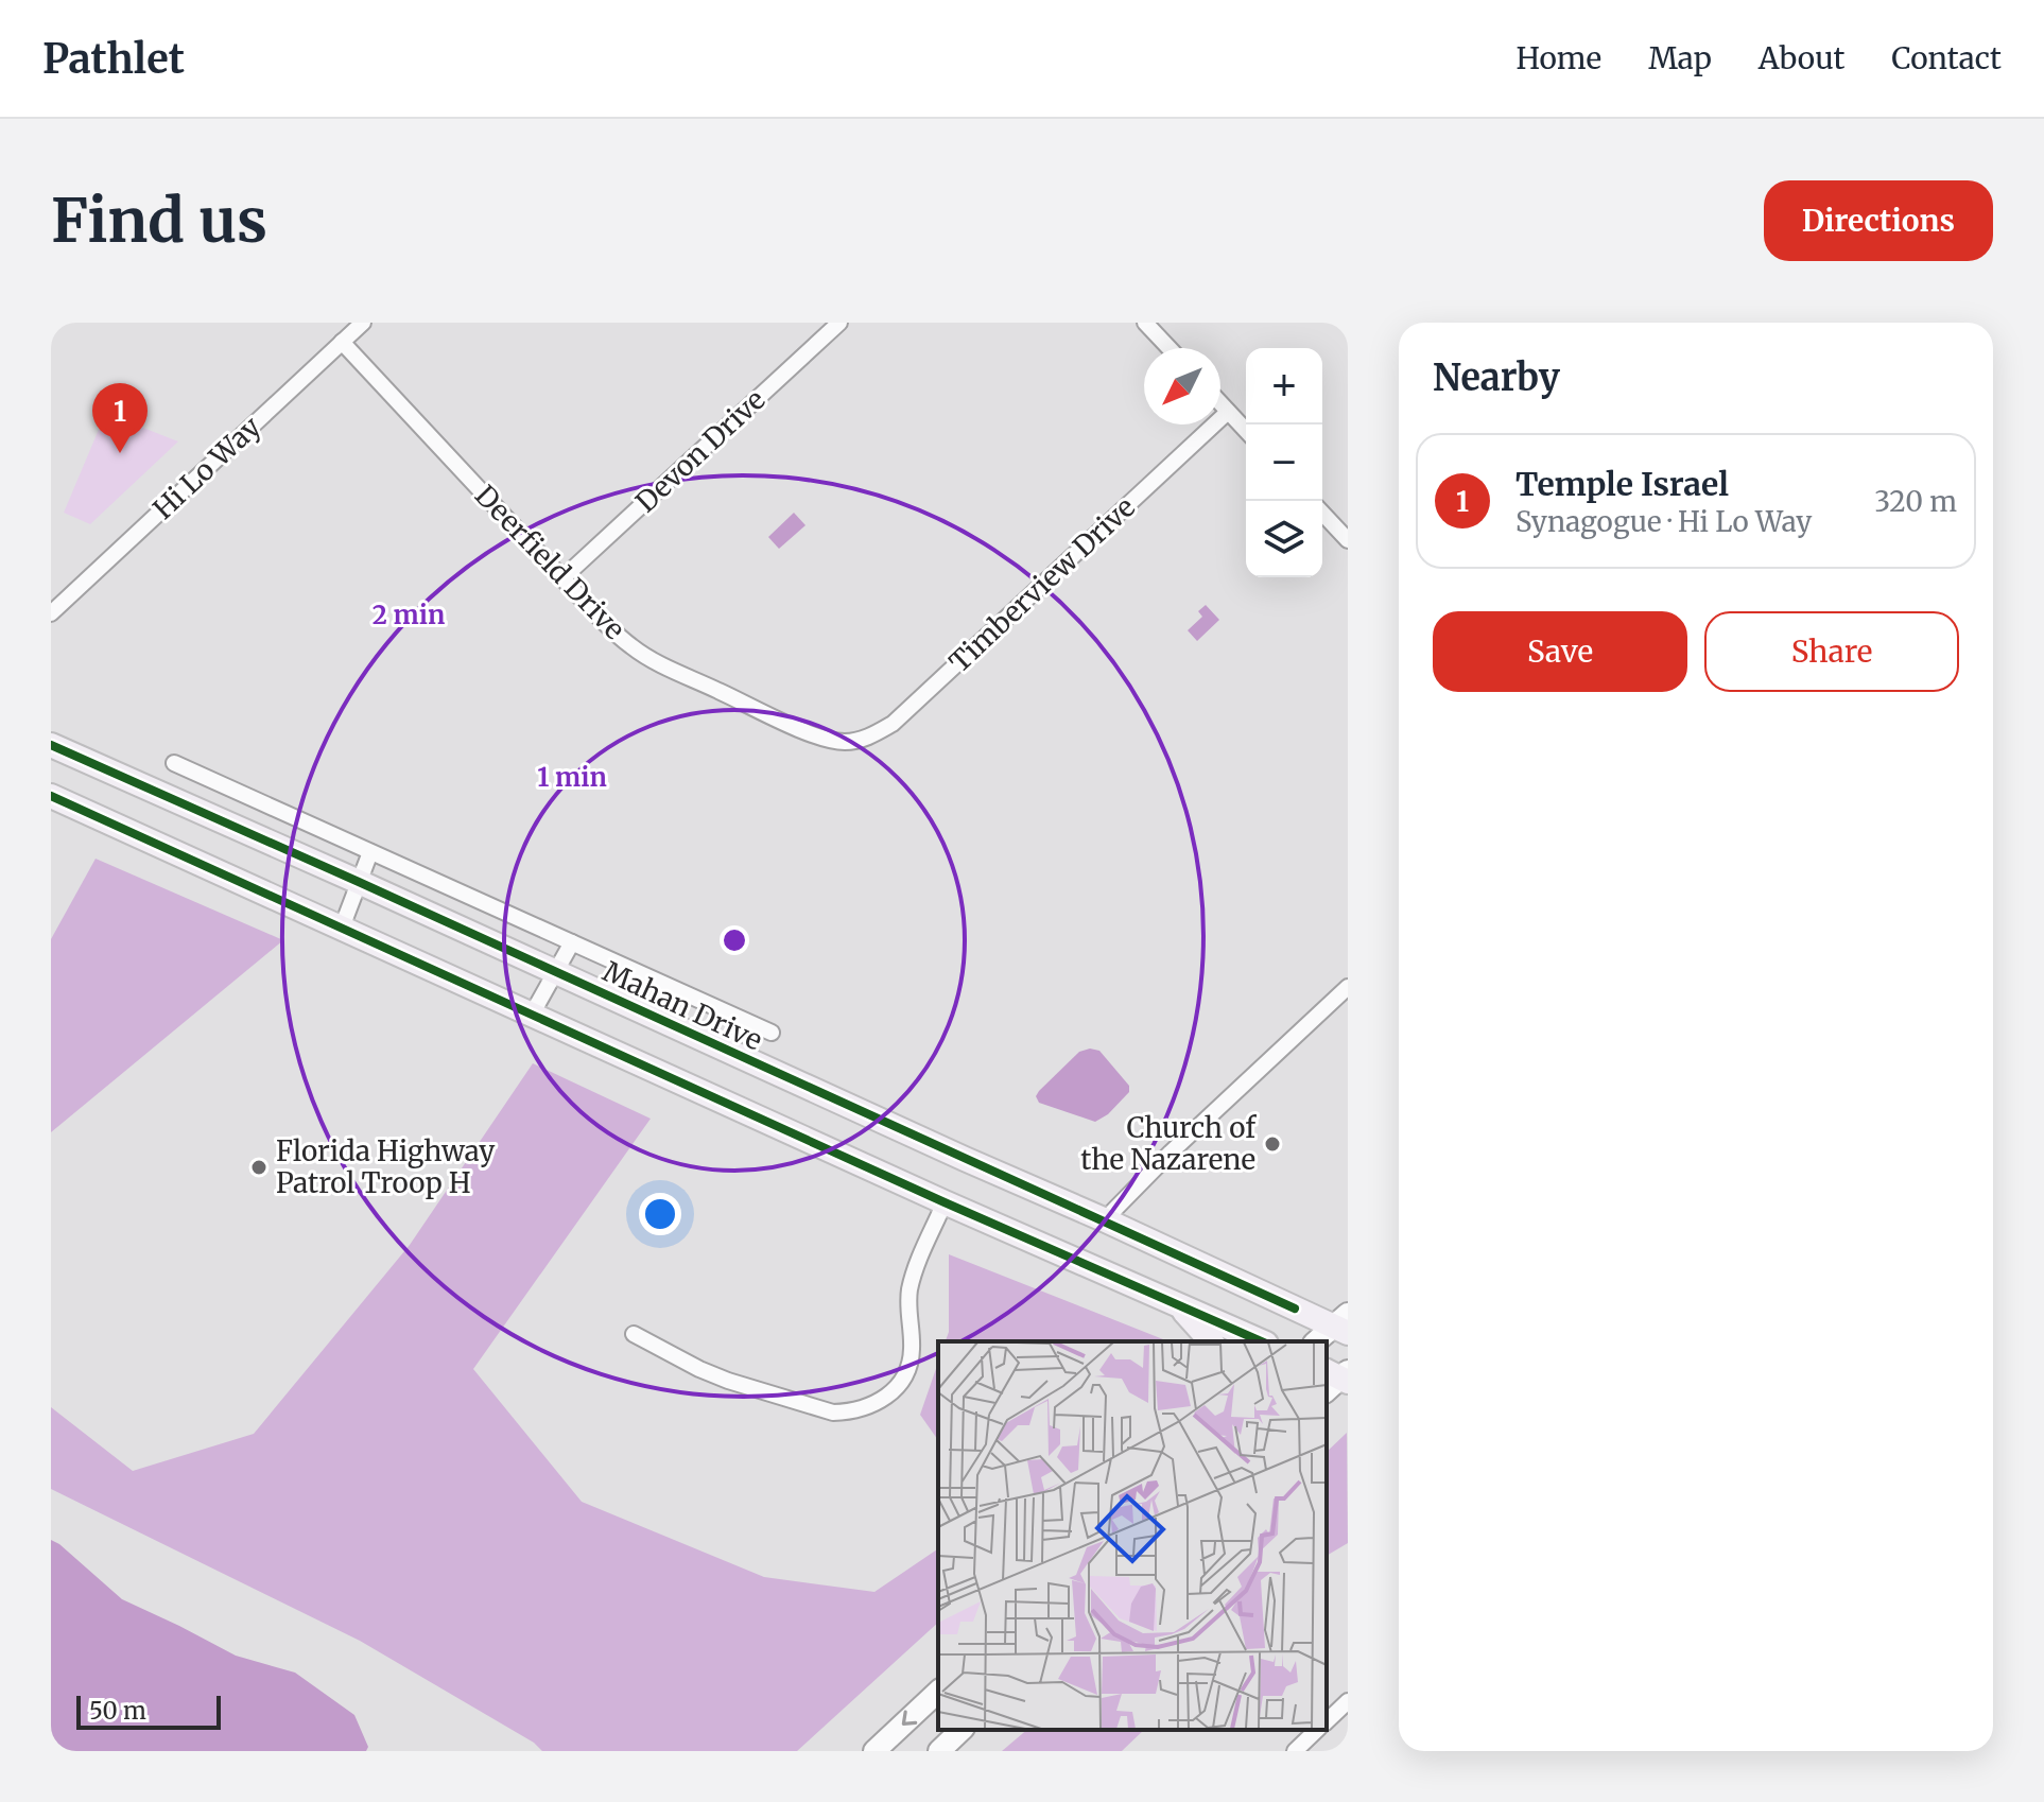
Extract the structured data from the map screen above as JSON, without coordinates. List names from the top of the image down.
{
  "streets": {
    "main road": ["Mahan Drive"],
    "street": [
      "Devon Drive",
      "Hi Lo Way",
      "Deerfield Drive",
      "Timberview Drive"
    ]
  },
  "crossings": [
    ["Devon Drive", "Deerfield Drive"],
    ["Hi Lo Way", "Deerfield Drive"],
    ["Deerfield Drive", "Timberview Drive"]
  ],
  "places": ["Church of the Nazarene", "Florida Highway Patrol Troop H"],
  "scale_bar": "50 m",
  "north": "bottom left",
  "page": {
    "header": "Pathlet",
    "nav": [
      "Home",
      "Map",
      "About",
      "Contact"
    ],
    "buttons": [
      "Directions",
      ["Save", "Share"]
    ],
    "title": "Find us",
    "heading": "Nearby",
    "map_buttons": ["+", "−"],
    "pins": "1",
    "list": [
      {
        "mark": "1",
        "name": "Temple Israel",
        "note": "Synagogue · Hi Lo Way",
        "value": "320 m"
      }
    ],
    "scale": "50 m"
  },
  "rings": ["2 min", "1 min"]
}
